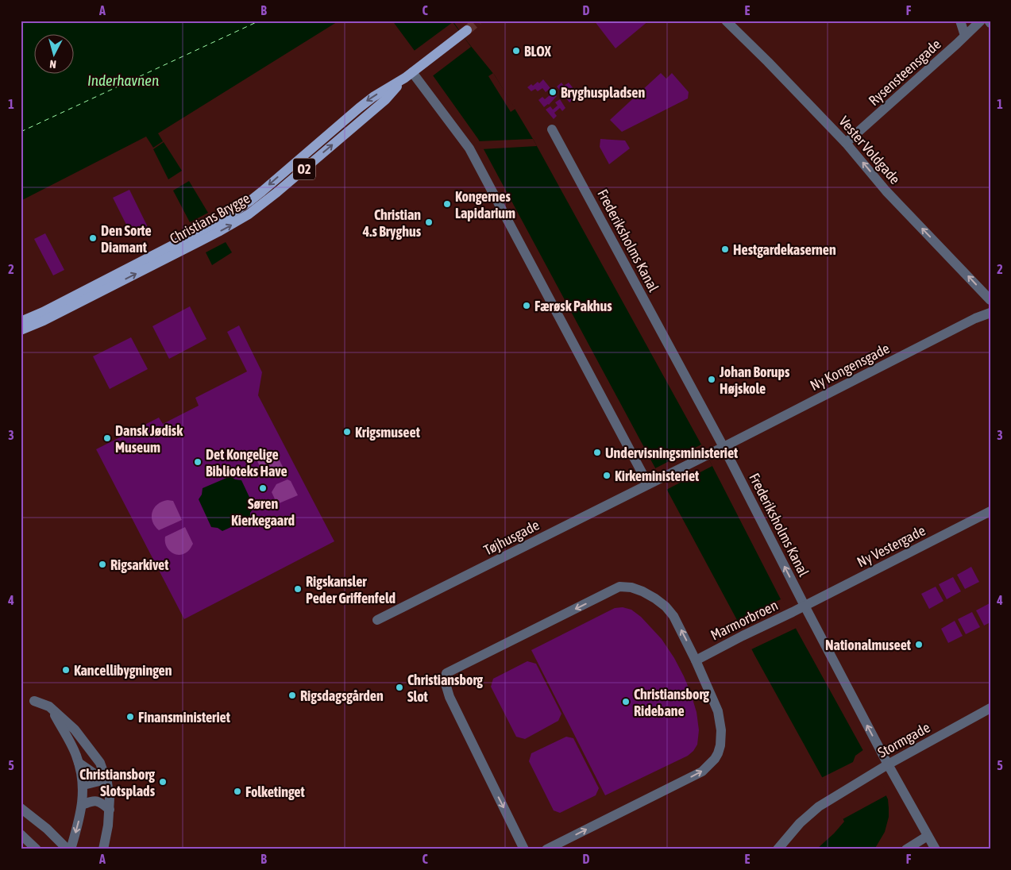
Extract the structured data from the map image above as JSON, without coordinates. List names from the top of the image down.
{
  "streets": {
    "main road": ["O2", "Christians Brygge"],
    "street": [
      "Rysensteensgade",
      "Vester Voldgade",
      "Frederiksholms Kanal",
      "Ny Kongensgade",
      "Tøjhusgade",
      "Ny Vestergade",
      "Marmorbroen",
      "Stormgade"
    ]
  },
  "crossings": [
    ["Rysensteensgade", "Vester Voldgade"],
    ["Frederiksholms Kanal", "Ny Kongensgade"],
    ["Frederiksholms Kanal", "Tøjhusgade"],
    ["Frederiksholms Kanal", "Ny Vestergade"],
    ["Frederiksholms Kanal", "Marmorbroen"],
    ["Frederiksholms Kanal", "Stormgade"],
    ["Ny Kongensgade", "Tøjhusgade"],
    ["Ny Vestergade", "Marmorbroen"]
  ],
  "one_way": ["Vester Voldgade", "Frederiksholms Kanal"],
  "water": ["Inderhavnen"],
  "places": [
    "BLOX",
    "Bryghuspladsen",
    "Kongernes Lapidarium",
    "Christian 4.s Bryghus",
    "Den Sorte Diamant",
    "Hestgardekasernen",
    "Færøsk Pakhus",
    "Johan Borups Højskole",
    "Krigsmuseet",
    "Dansk Jødisk Museum",
    "Undervisningsministeriet",
    "Det Kongelige Biblioteks Have",
    "Kirkeministeriet",
    "Søren Kierkegaard",
    "Rigsarkivet",
    "Rigskansler Peder Griffenfeld",
    "Nationalmuseet",
    "Kancellibygningen",
    "Christiansborg Slot",
    "Rigsdagsgården",
    "Christiansborg Ridebane",
    "Finansministeriet",
    "Christiansborg Slotsplads",
    "Folketinget"
  ],
  "north": "bottom",
  "grid": {
    "columns": [
      "A",
      "B",
      "C",
      "D",
      "E",
      "F"
    ],
    "rows": [
      "1",
      "2",
      "3",
      "4",
      "5"
    ]
  }
}
